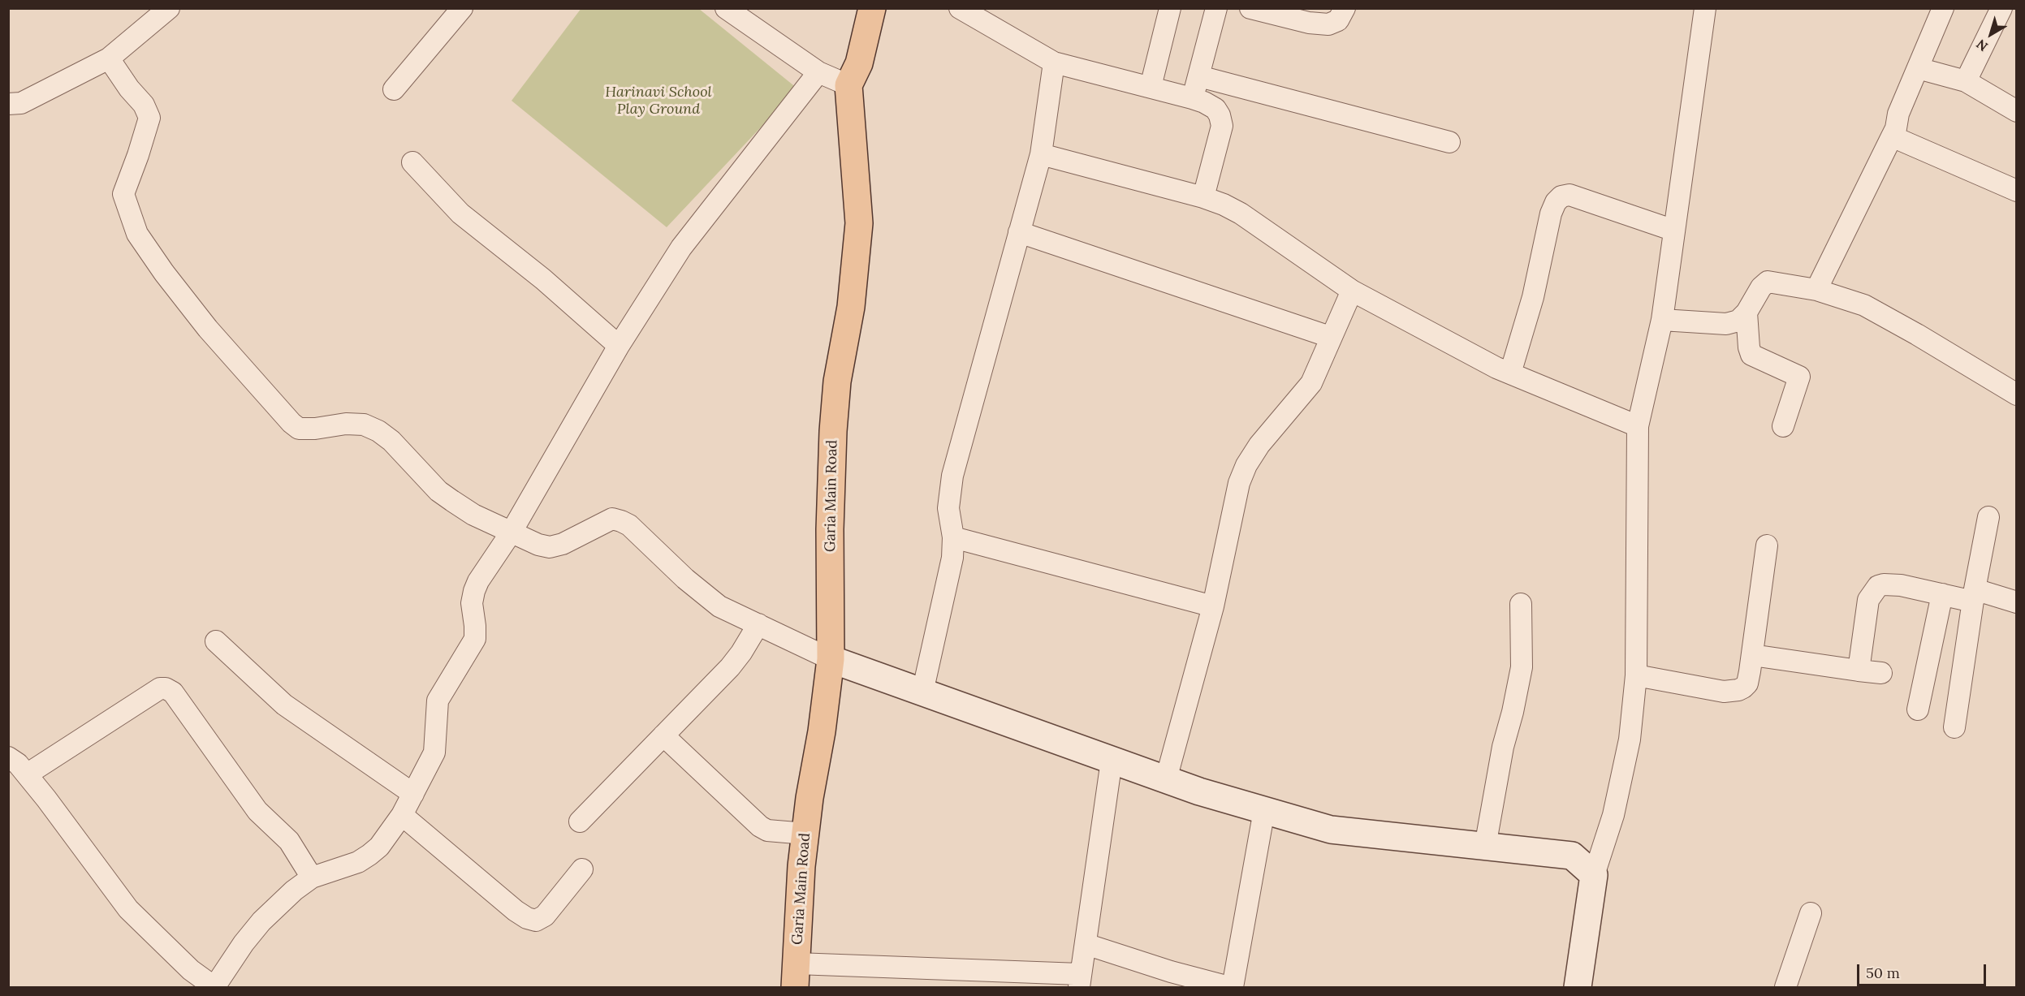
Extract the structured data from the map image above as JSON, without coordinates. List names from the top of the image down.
{
  "streets": {
    "main road": ["Garia Main Road"]
  },
  "parks": ["Harinavi School Play Ground"],
  "scale_bar": "50 m",
  "north": "bottom left"
}
